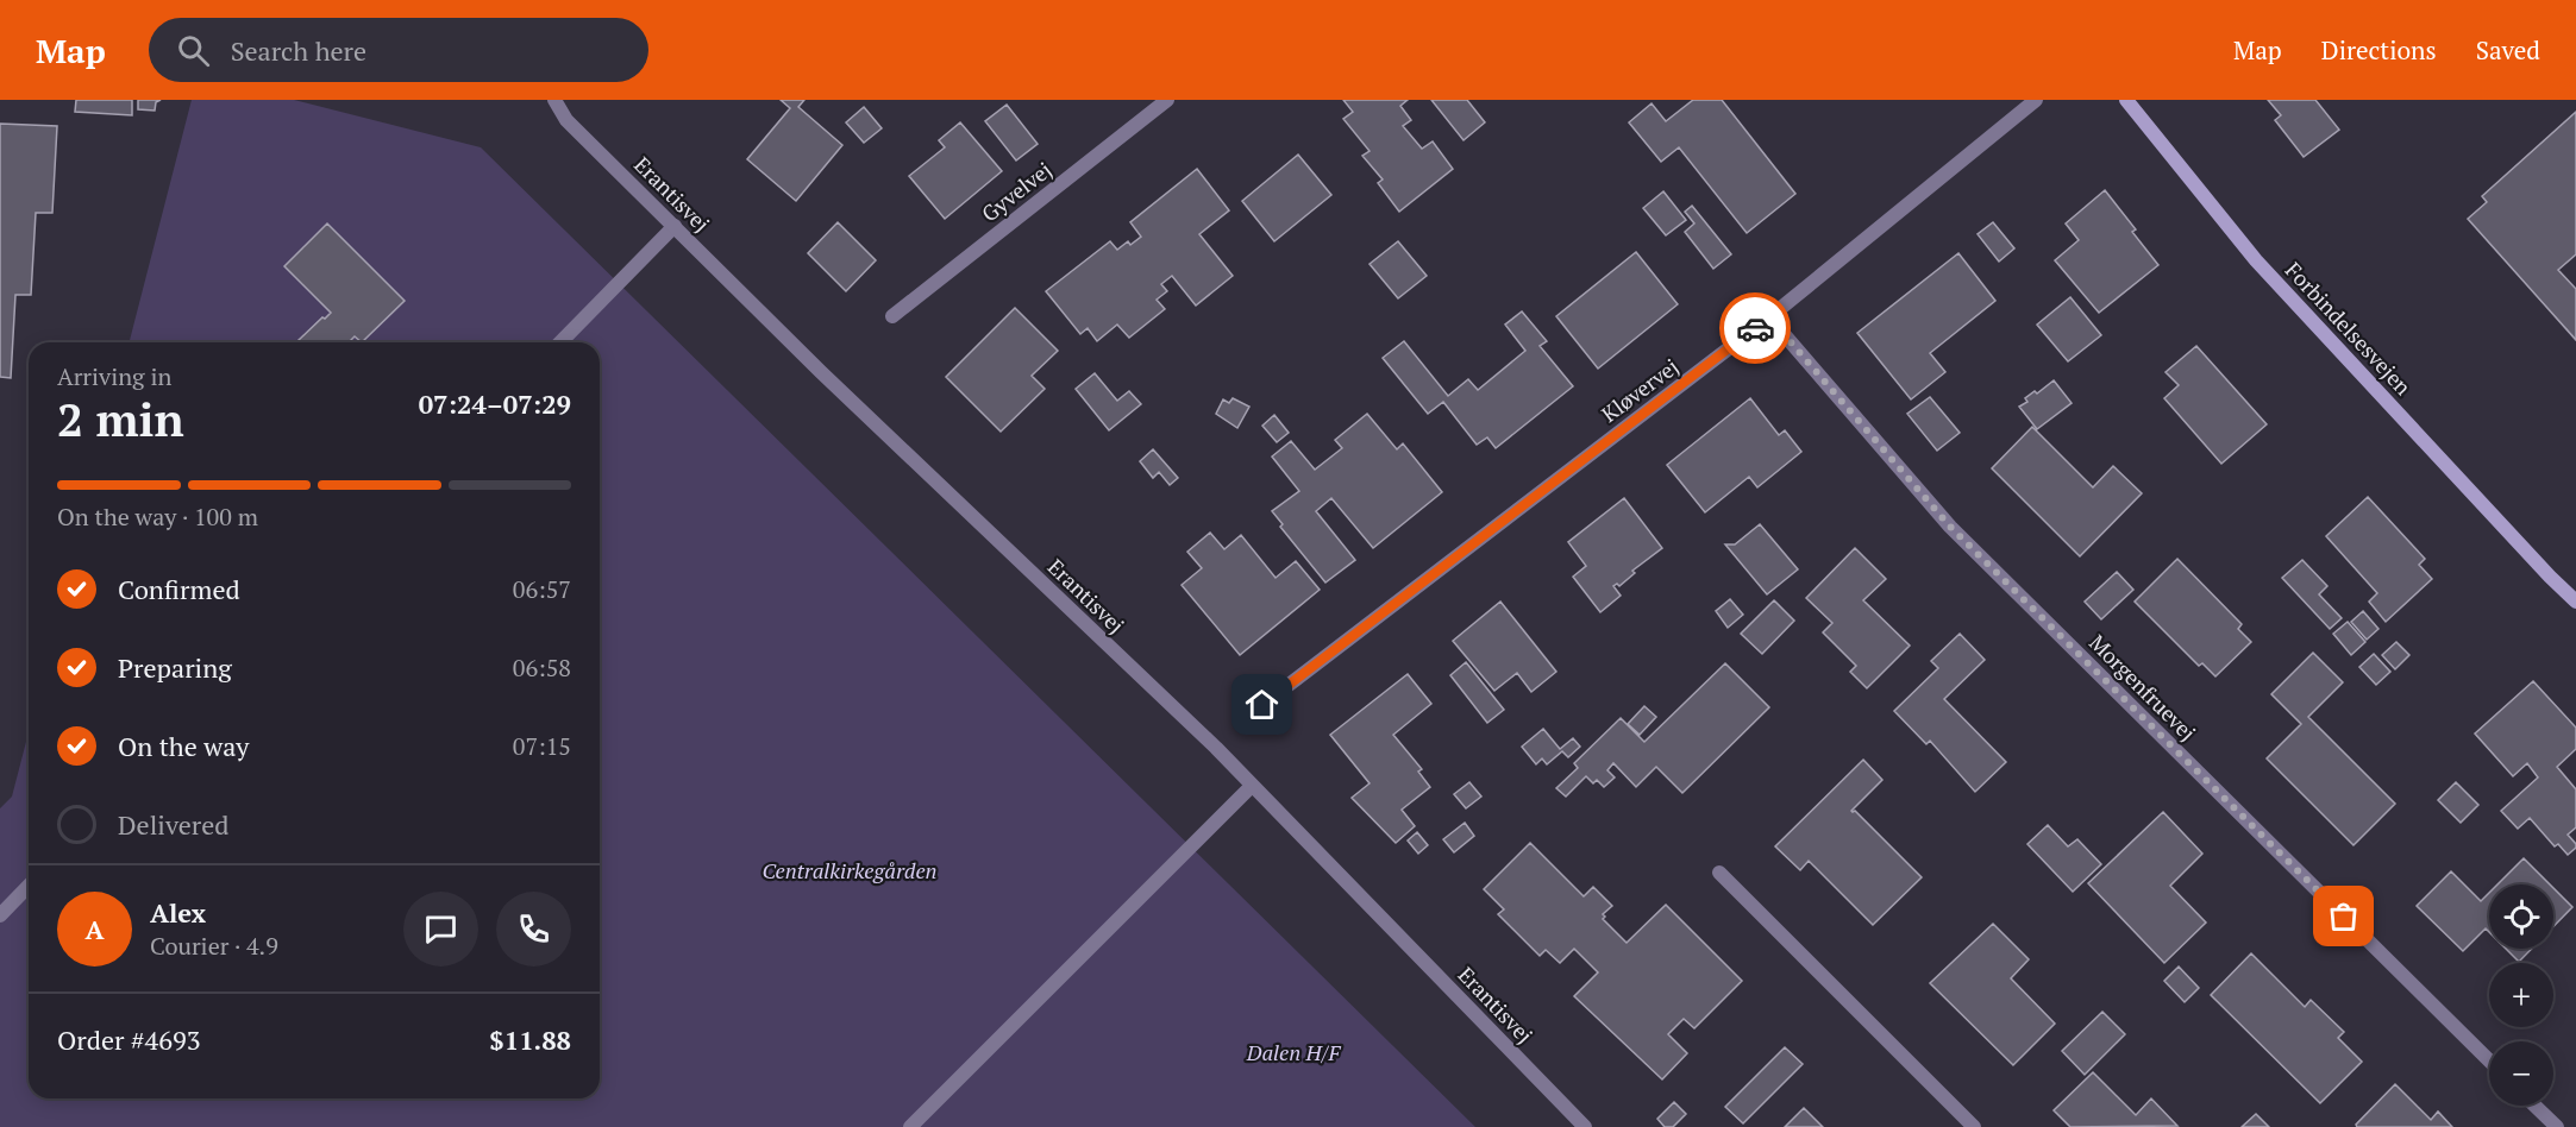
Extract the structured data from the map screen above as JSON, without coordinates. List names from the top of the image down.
{
  "streets": {
    "street": [
      "Gyvelvej",
      "Erantisvej",
      "Forbindelsesvejen",
      "Kløvervej",
      "Morgenfruevej"
    ]
  },
  "crossings": [
    ["Kløvervej", "Morgenfruevej"]
  ],
  "parks": ["Centralkirkegården", "Dalen H/F"],
  "page": {
    "header": "Map",
    "search": "Search here",
    "nav": ["Map", "Directions", "Saved"],
    "heading": ["2 min", "Arriving in", "07:24–07:29"],
    "panel": [
      "Alex",
      "Courier · 4.9",
      "Order #4693",
      "$11.88"
    ],
    "bar": "On the way · 100 m",
    "list": [
      ["Confirmed", "06:57"],
      ["Preparing", "06:58"],
      ["On the way", "07:15"],
      "Delivered"
    ],
    "map_buttons": ["+", "−"],
    "round": "A"
  }
}
